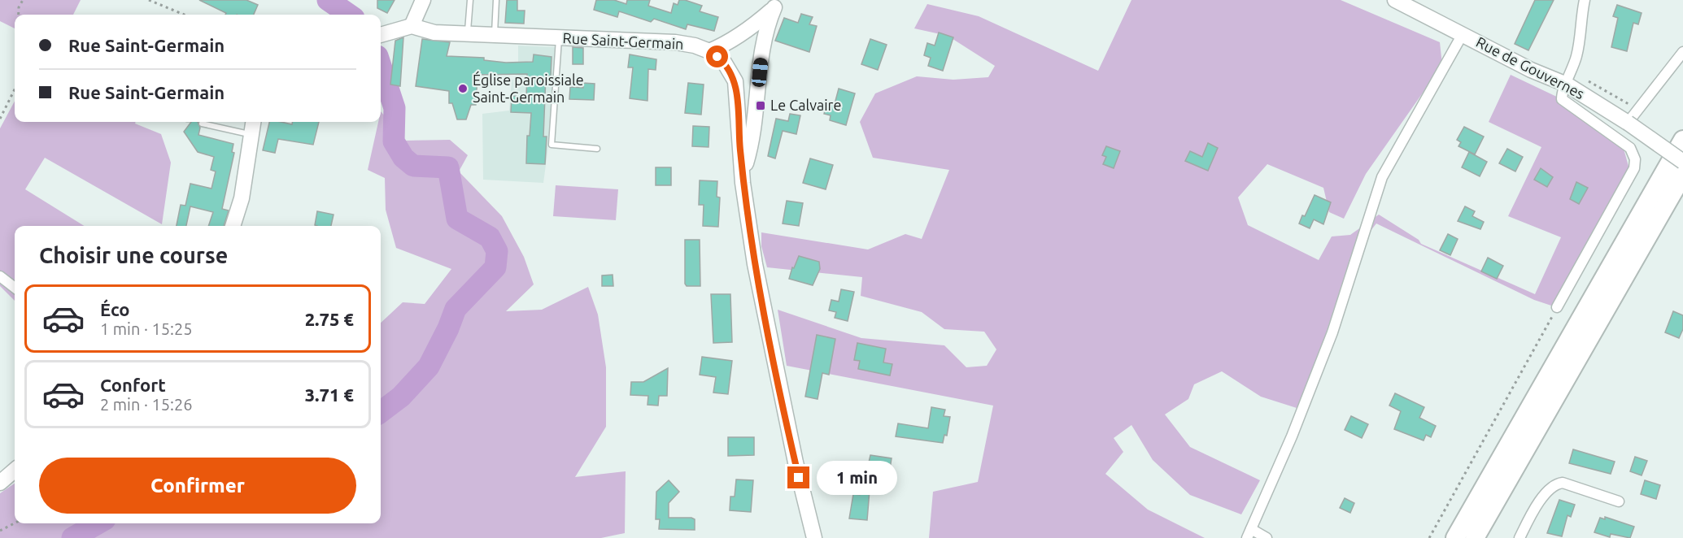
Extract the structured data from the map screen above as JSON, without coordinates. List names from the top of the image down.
{
  "streets": {
    "street": ["Rue Saint-Germain", "Rue de Gouvernes"]
  },
  "places": {
    "other": ["Église paroissiale Saint-Germain"],
    "transit": ["Le Calvaire"]
  },
  "page": {
    "banner": ["Rue Saint-Germain", "Rue Saint-Germain"],
    "heading": "Choisir une course",
    "list": [
      {
        "name": "Éco",
        "note": "1 min · 15:25",
        "value": "2.75 €"
      },
      {
        "name": "Confort",
        "note": "2 min · 15:26",
        "value": "3.71 €"
      }
    ],
    "buttons": "Confirmer",
    "bubble": "1 min"
  }
}
